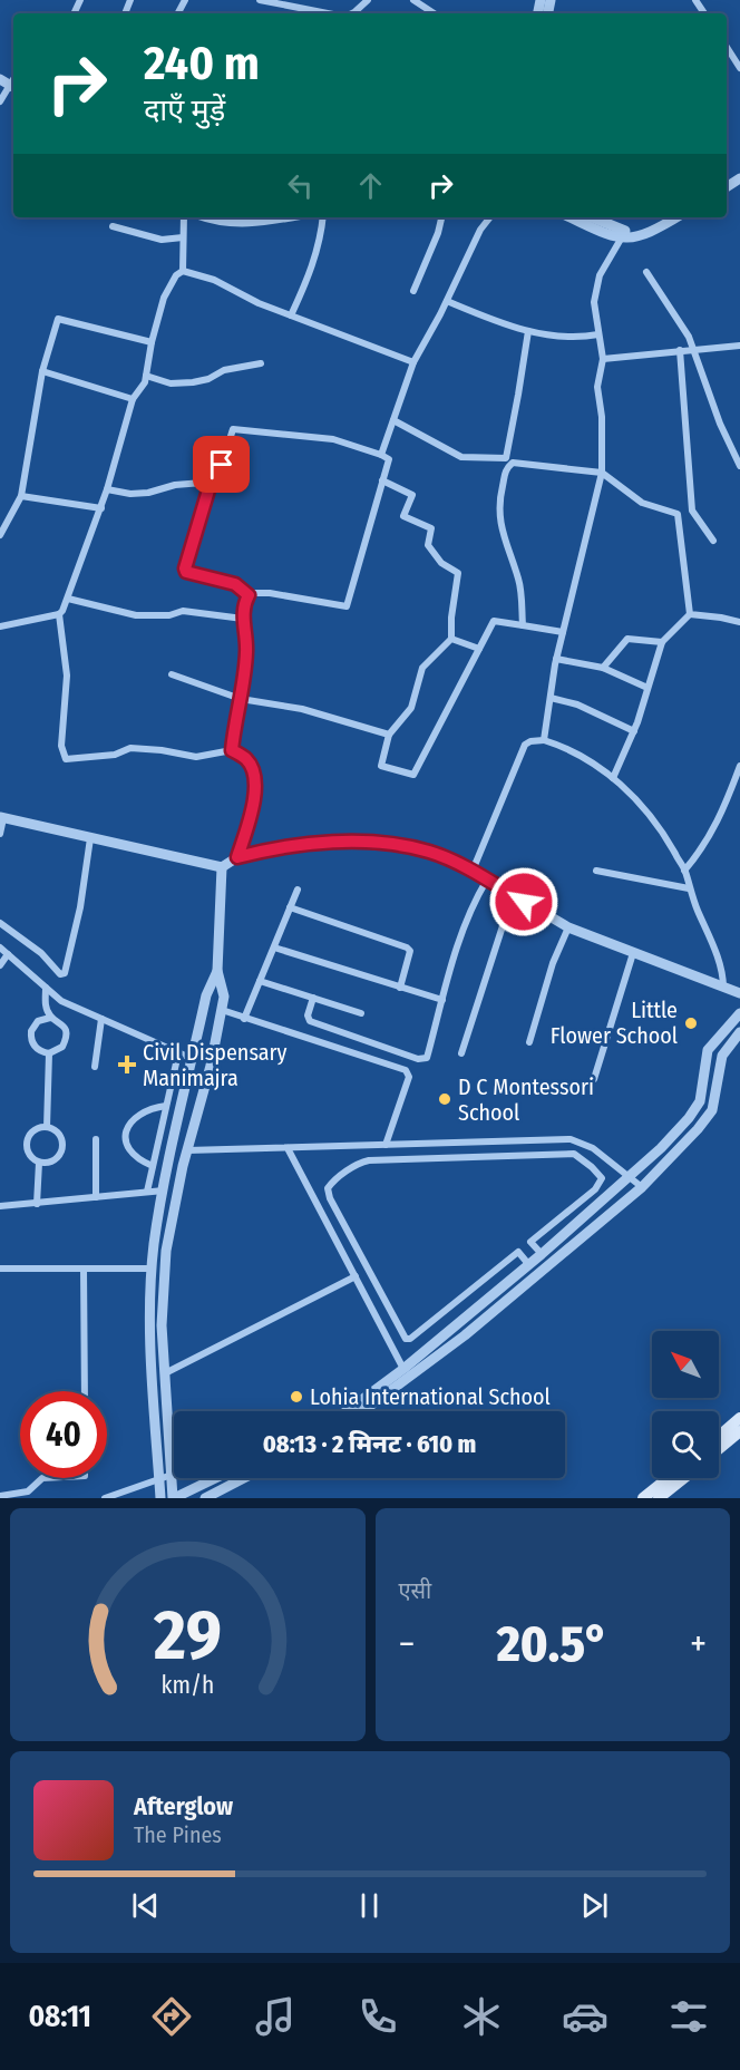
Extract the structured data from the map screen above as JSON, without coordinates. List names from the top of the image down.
{
  "places": {
    "other": ["Little Flower School", "D C Montessori School", "Lohia International School"],
    "health": ["Civil Dispensary Manimajra"]
  },
  "north": "top left",
  "page": {
    "turn": ["240 m", "दाएँ मुड़ें"],
    "limit": "40",
    "trip": "08:13 · 2 मिनट · 610 m",
    "tile": "एसी",
    "heat": ["−", "20.5°", "+"],
    "song": ["Afterglow", "The Pines"],
    "tabs": "08:11",
    "gauge": ["29", "km/h"]
  }
}
